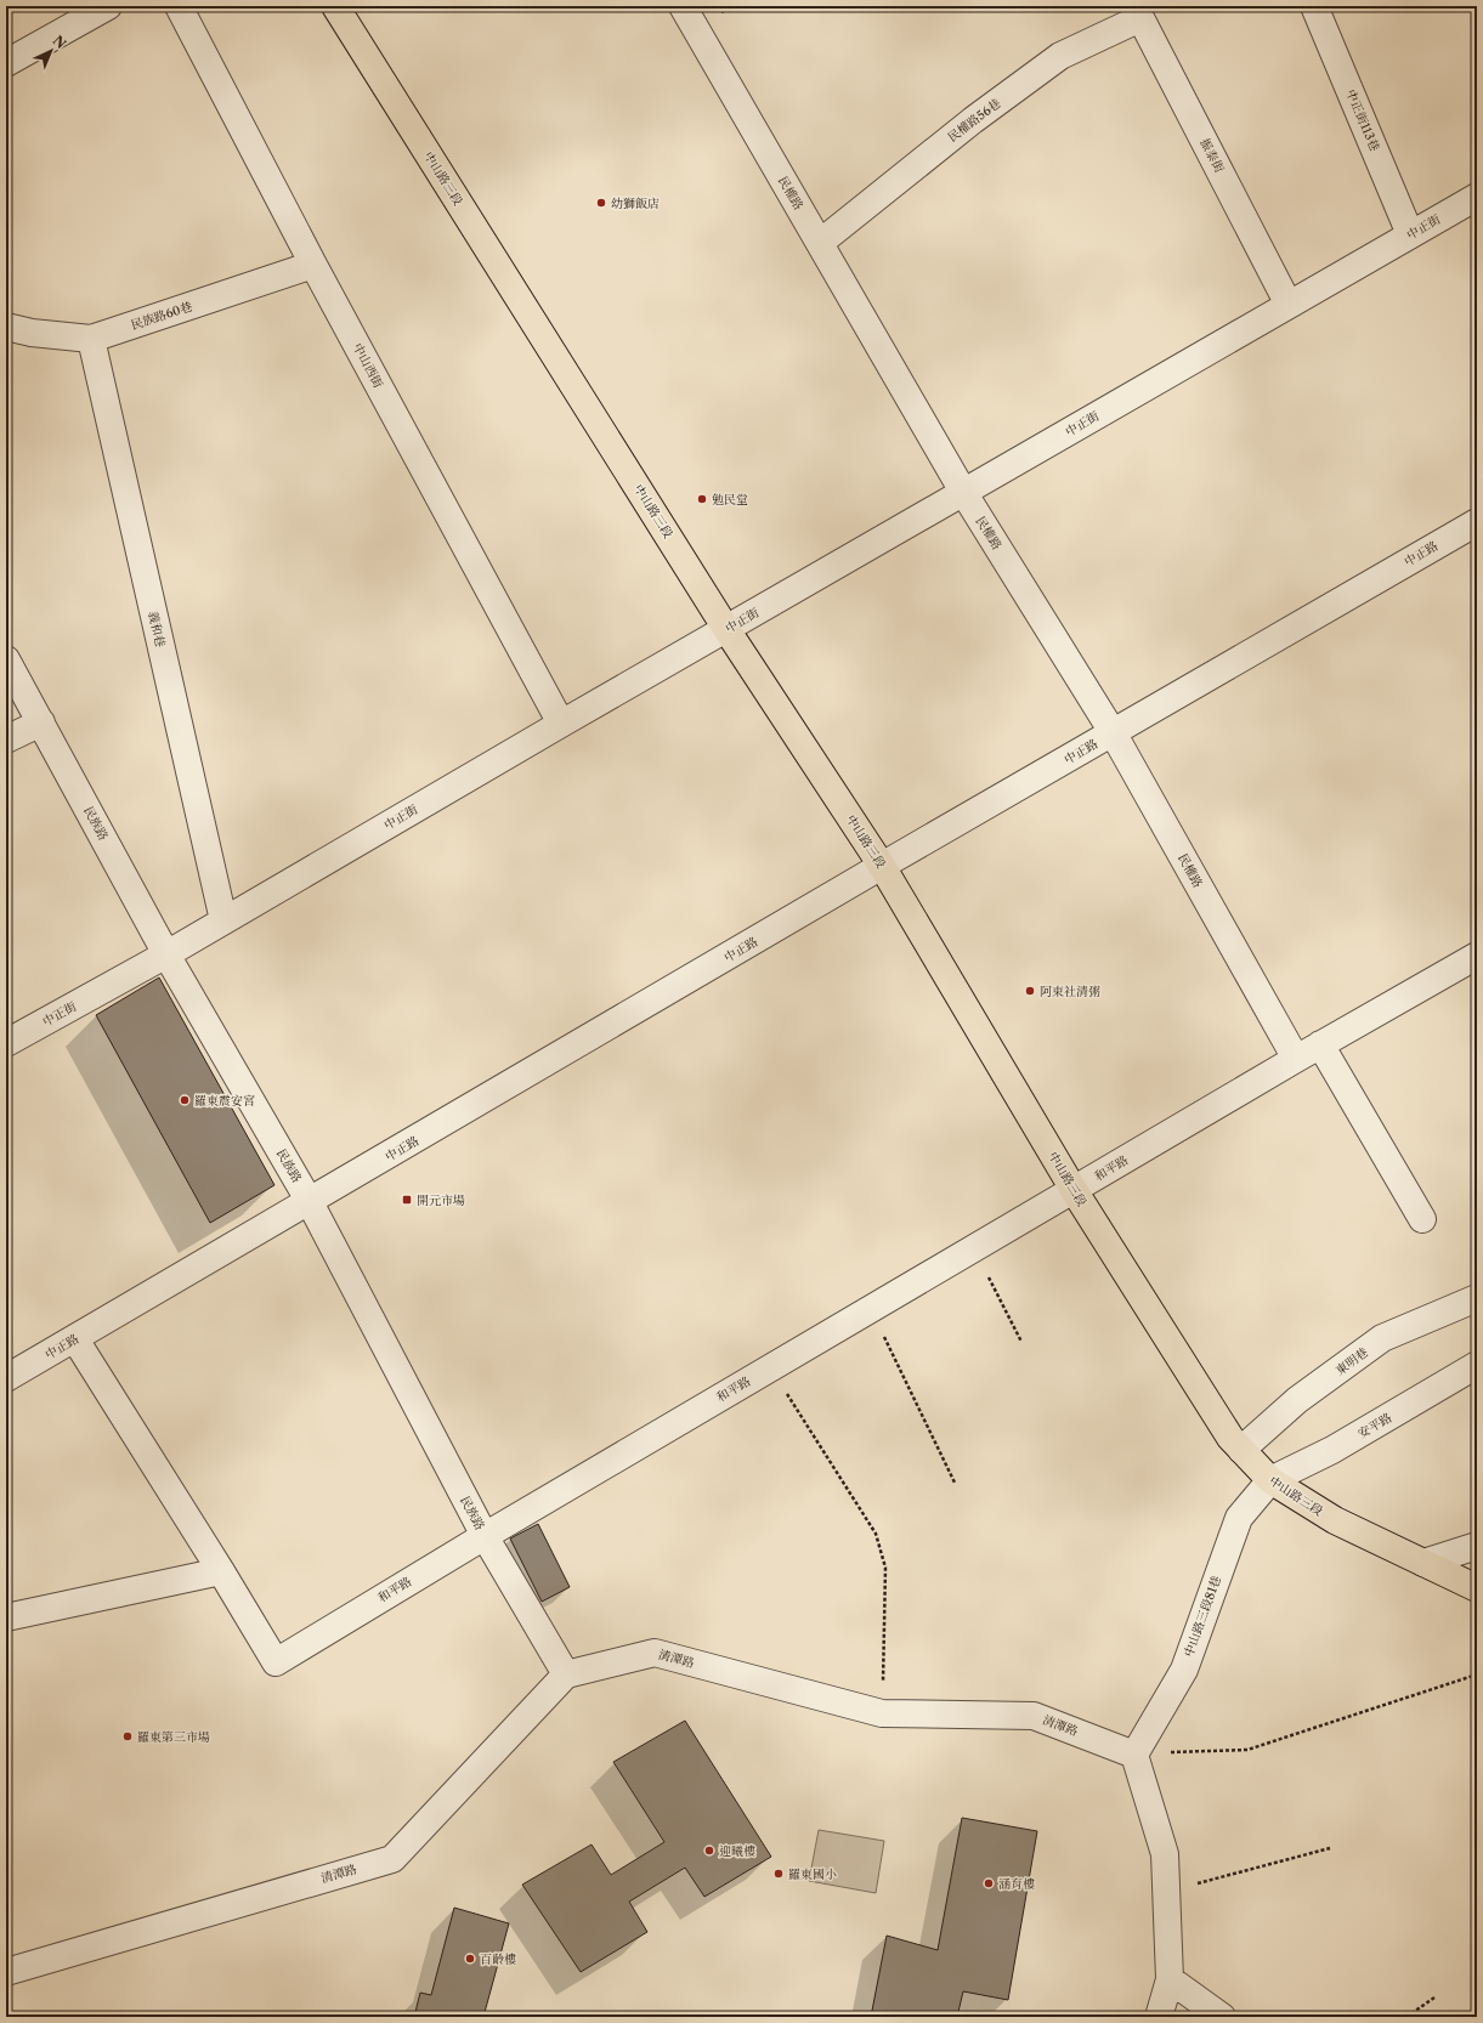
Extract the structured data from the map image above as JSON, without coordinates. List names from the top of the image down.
{
  "streets": {
    "main road": ["中山路三段"],
    "street": [
      "民權路56巷",
      "振泰街",
      "民權路",
      "中正街",
      "民族路60巷",
      "中山西街",
      "中正路",
      "義和巷",
      "民族路",
      "和平路",
      "東明巷",
      "安平路",
      "中山路三段81巷",
      "清潭路"
    ]
  },
  "crossings": [
    ["民權路56巷", "振泰街"],
    ["民權路56巷", "民權路"],
    ["振泰街", "中正街"],
    ["中山路三段", "中正街"],
    ["中山路三段", "中正路"],
    ["中山路三段", "和平路"],
    ["中山路三段", "東明巷"],
    ["中山路三段", "安平路"],
    ["中山路三段", "中山路三段81巷"],
    ["民權路", "中正街"],
    ["民權路", "中正路"],
    ["民權路", "和平路"],
    ["中正街", "中山西街"],
    ["中正街", "義和巷"],
    ["中正街", "民族路"],
    ["民族路60巷", "中山西街"],
    ["民族路60巷", "義和巷"],
    ["中正路", "民族路"],
    ["民族路", "和平路"],
    ["民族路", "清潭路"],
    ["安平路", "中山路三段81巷"],
    ["中山路三段81巷", "清潭路"]
  ],
  "places": {
    "other": [
      "幼獅飯店",
      "勉民堂",
      "阿束社清粥",
      "羅東震安宮",
      "羅東第三市場",
      "迎曦樓",
      "羅東國小",
      "涵育樓",
      "百齡樓"
    ],
    "transit": ["開元市場"]
  },
  "north": "top right"
}
